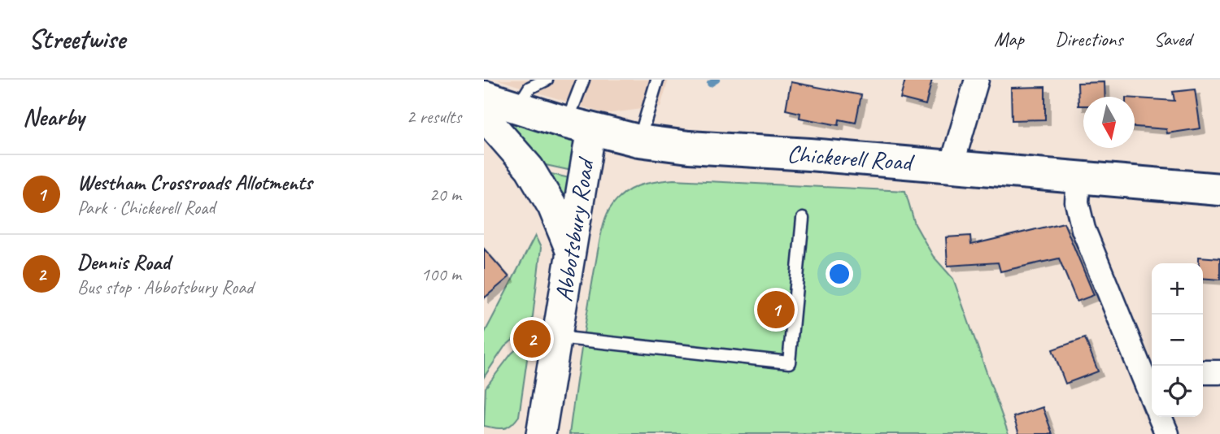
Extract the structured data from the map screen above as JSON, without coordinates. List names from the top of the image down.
{
  "streets": {
    "main road": ["Chickerell Road"],
    "street": ["Abbotsbury Road"]
  },
  "crossings": [
    ["Chickerell Road", "Abbotsbury Road"]
  ],
  "north": "bottom",
  "page": {
    "header": "Streetwise",
    "nav": ["Map", "Directions", "Saved"],
    "heading": ["Nearby", "2 results"],
    "list": [
      {
        "mark": "1",
        "name": "Westham Crossroads Allotments",
        "note": "Park · Chickerell Road",
        "value": "20 m"
      },
      {
        "mark": "2",
        "name": "Dennis Road",
        "note": "Bus stop · Abbotsbury Road",
        "value": "100 m"
      }
    ],
    "map_buttons": ["+", "−"],
    "pins": ["1", "2"]
  }
}
